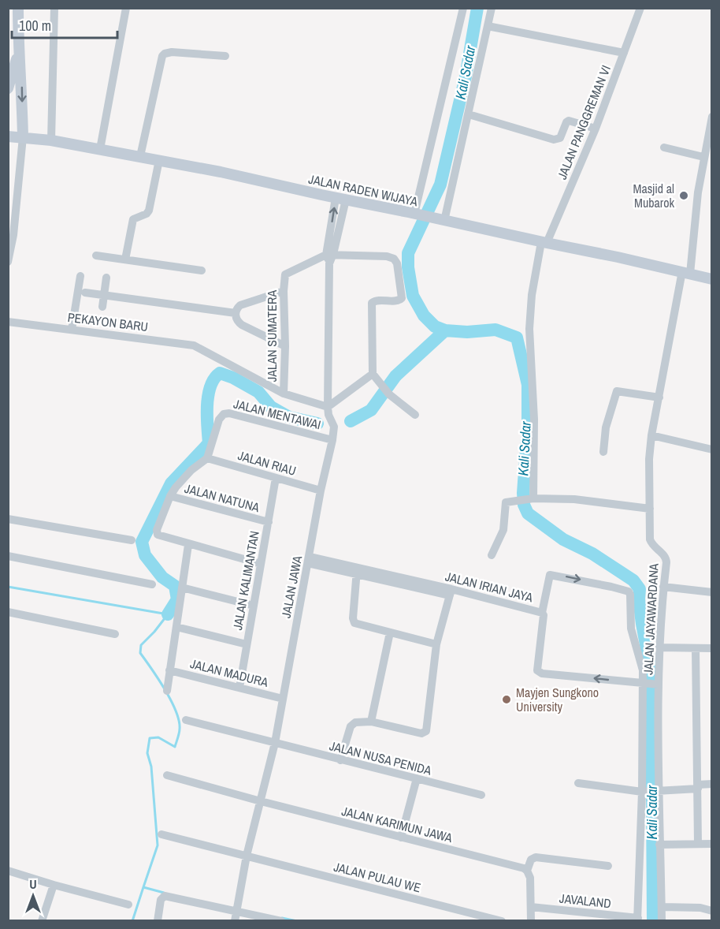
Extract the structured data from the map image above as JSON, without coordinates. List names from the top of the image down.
{
  "streets": {
    "main road": ["JALAN RADEN WIJAYA"],
    "street": [
      "JALAN PANGGREMAN VI",
      "PEKAYON BARU",
      "JALAN SUMATERA",
      "JALAN MENTAWAI",
      "JALAN RIAU",
      "JALAN NATUNA",
      "JALAN KALIMANTAN",
      "JALAN JAWA",
      "JALAN IRIAN JAYA",
      "JALAN JAYAWARDANA",
      "JALAN MADURA",
      "JALAN NUSA PENIDA",
      "JALAN KARIMUN JAWA",
      "JALAN PULAU WE",
      "JAVALAND"
    ]
  },
  "crossings": [
    ["JALAN PANGGREMAN VI", "JALAN RADEN WIJAYA"],
    ["JALAN RADEN WIJAYA", "JALAN JAWA"],
    ["JALAN RADEN WIJAYA", "JALAN JAYAWARDANA"],
    ["PEKAYON BARU", "JALAN SUMATERA"],
    ["PEKAYON BARU", "JALAN JAWA"],
    ["JALAN SUMATERA", "JALAN JAWA"],
    ["JALAN MENTAWAI", "JALAN RIAU"],
    ["JALAN MENTAWAI", "JALAN JAWA"],
    ["JALAN RIAU", "JALAN KALIMANTAN"],
    ["JALAN RIAU", "JALAN JAWA"],
    ["JALAN NATUNA", "JALAN KALIMANTAN"],
    ["JALAN KALIMANTAN", "JALAN MADURA"],
    ["JALAN JAWA", "JALAN IRIAN JAYA"],
    ["JALAN JAWA", "JALAN MADURA"],
    ["JALAN JAWA", "JALAN NUSA PENIDA"],
    ["JALAN JAWA", "JALAN KARIMUN JAWA"],
    ["JALAN JAWA", "JALAN PULAU WE"],
    ["JALAN IRIAN JAYA", "JALAN JAYAWARDANA"]
  ],
  "water": ["Kali Sadar"],
  "places": ["Masjid al Mubarok", "Mayjen Sungkono University"],
  "scale_bar": "100 m",
  "north": "top"
}
